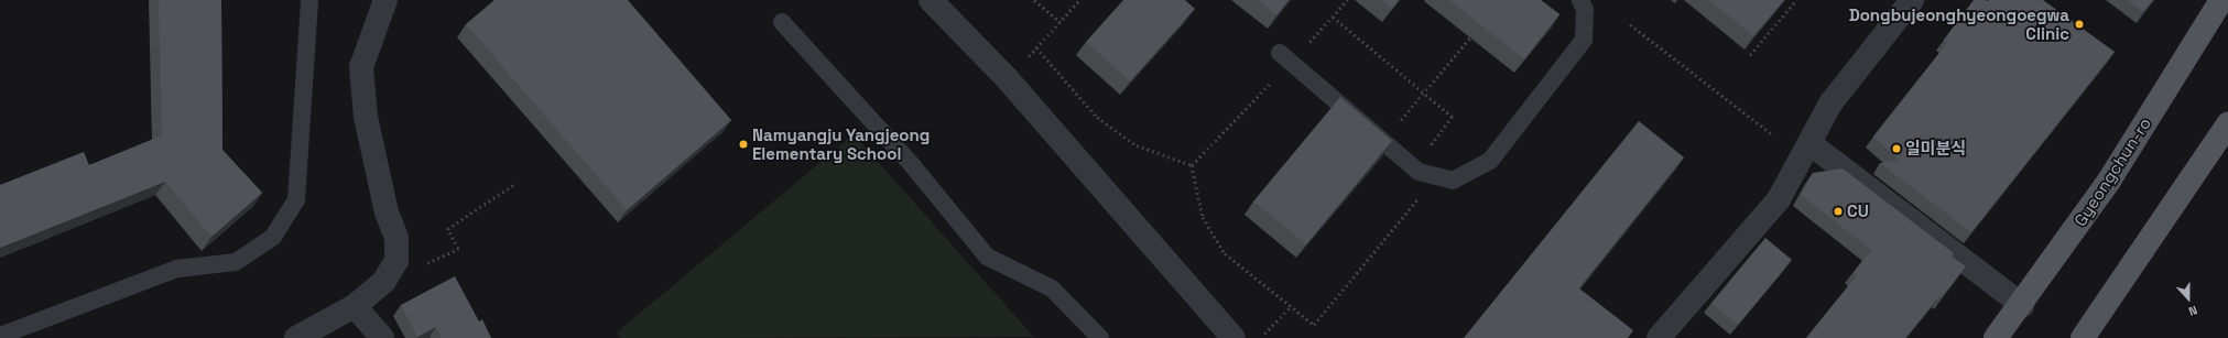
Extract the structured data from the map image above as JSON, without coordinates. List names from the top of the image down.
{
  "streets": {
    "main road": ["Gyeongchun-ro"]
  },
  "places": [
    "Dongbujeonghyeongoegwa Clinic",
    "Namyangju Yangjeong Elementary School",
    "일미분식",
    "CU"
  ],
  "north": "bottom"
}
